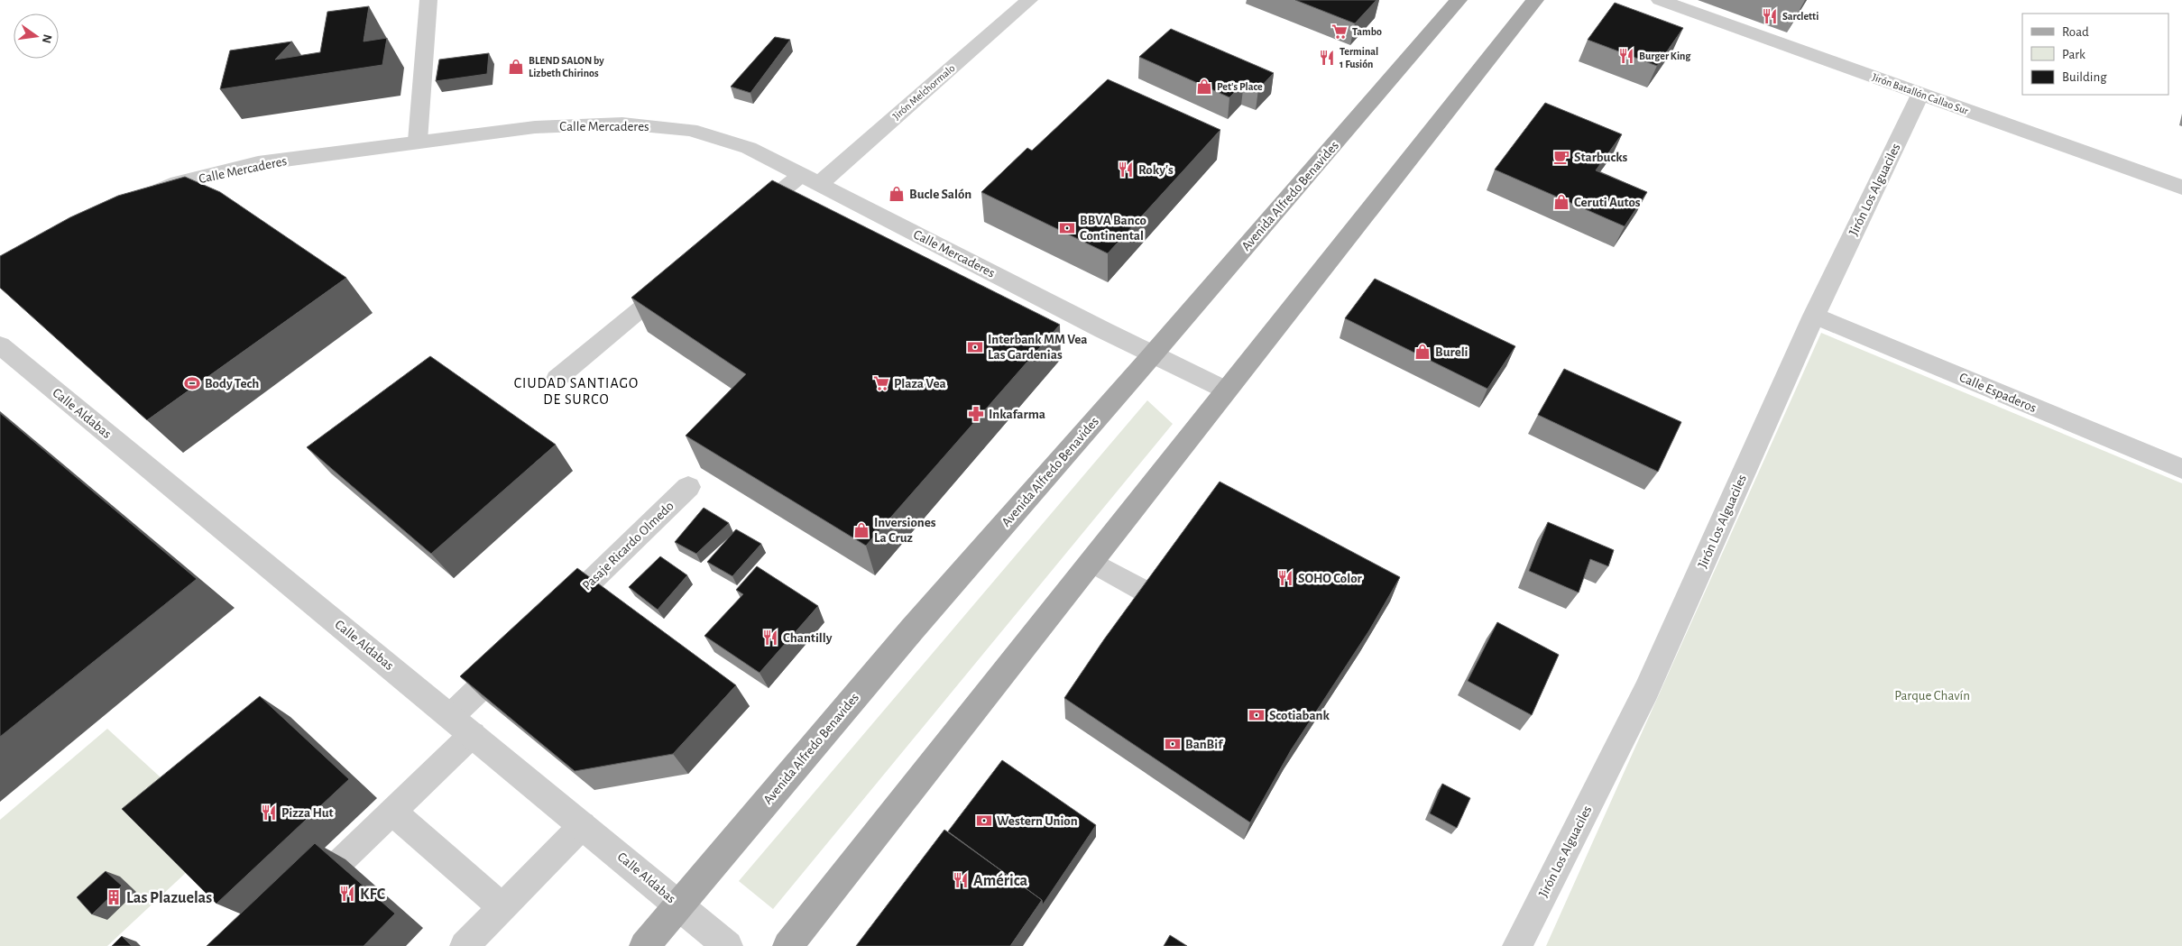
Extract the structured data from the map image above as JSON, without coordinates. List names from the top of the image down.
{
  "streets": {
    "main road": ["Avenida Alfredo Benavides"],
    "street": [
      "Jirón Melchormalo",
      "Jirón Batallón Callao Sur",
      "Calle Mercaderes",
      "Jirón Los Alguaciles",
      "Calle Espaderos",
      "Calle Aldabas",
      "Pasaje Ricardo Olmedo"
    ]
  },
  "crossings": [
    ["Jirón Melchormalo", "Calle Mercaderes"],
    ["Jirón Batallón Callao Sur", "Jirón Los Alguaciles"],
    ["Calle Mercaderes", "Avenida Alfredo Benavides"],
    ["Jirón Los Alguaciles", "Calle Espaderos"],
    ["Avenida Alfredo Benavides", "Calle Aldabas"]
  ],
  "districts": ["CIUDAD SANTIAGO DE SURCO"],
  "parks": ["Parque Chavín"],
  "places": {
    "restaurant": [
      "Sarcletti",
      "Burger King",
      "Terminal 1 Fusión",
      "Roky's",
      "SOHO Color",
      "Chantilly",
      "Pizza Hut",
      "América",
      "KFC"
    ],
    "supermarket": ["Tambo", "Plaza Vea"],
    "shop": [
      "BLEND SALON by Lizbeth Chirinos",
      "Pet's Place",
      "Bucle Salón",
      "Ceruti Autos",
      "Bureli",
      "Inversiones La Cruz"
    ],
    "cafe": ["Starbucks"],
    "bank": [
      "BBVA Banco Continental",
      "Interbank MM Vea Las Gardenias",
      "Scotiabank",
      "BanBif",
      "Western Union"
    ],
    "sports": ["Body Tech"],
    "pharmacy": ["Inkafarma"],
    "building": ["Las Plazuelas"]
  },
  "legend": ["Road", "Park", "Building"],
  "north": "right"
}
